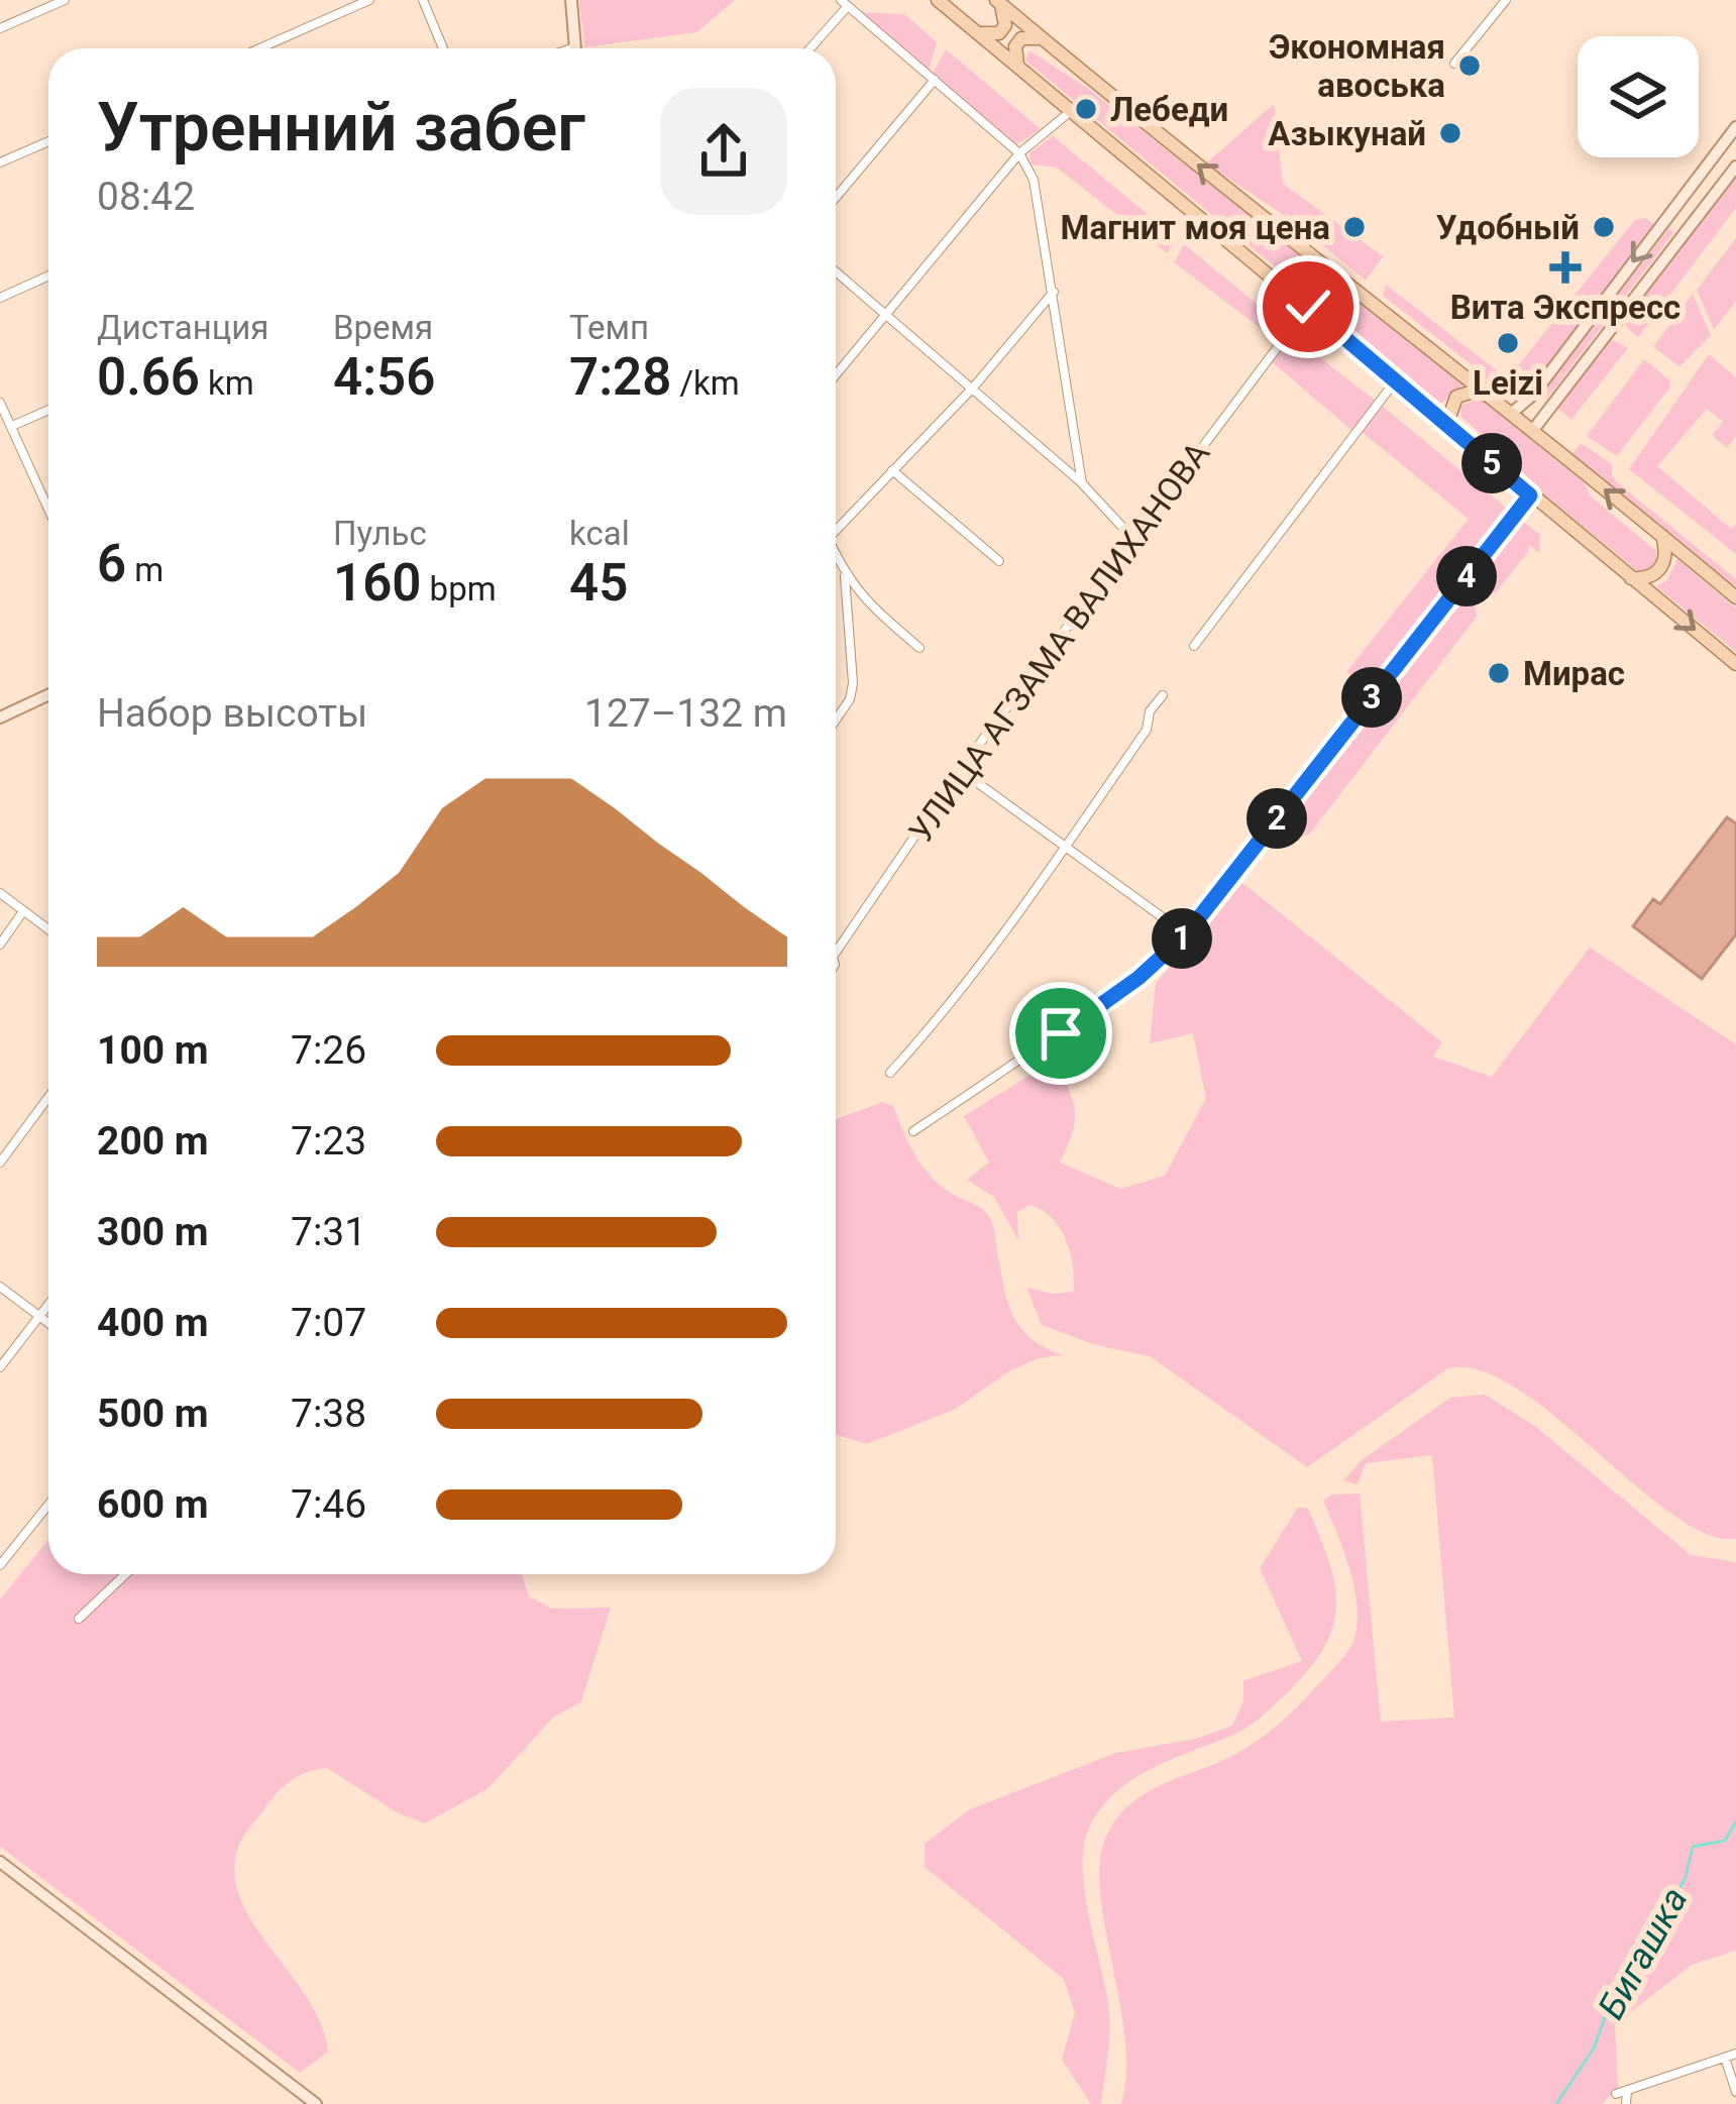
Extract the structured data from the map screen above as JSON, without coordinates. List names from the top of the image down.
{
  "streets": {
    "street": ["УЛИЦА АГЗАМА ВАЛИХАНОВА"]
  },
  "water": ["Бигашка"],
  "places": {
    "other": [
      "Экономная авоська",
      "Лебеди",
      "Азыкунай",
      "Магнит моя цена",
      "Удобный",
      "Leizi",
      "Мирас"
    ],
    "health": ["Вита Экспресс"]
  },
  "page": {
    "heading": ["Утренний забег", "08:42"],
    "stats": [
      ["Дистанция", "0.66 km"],
      ["Время", "4:56"],
      ["Темп", "7:28 /km"],
      ["6 m"],
      ["Пульс", "160 bpm"],
      ["kcal", "45"]
    ],
    "pins": [
      "5",
      "4",
      "3",
      "2",
      "1"
    ],
    "chart": ["Набор высоты", "127–132 m"],
    "list": [
      {
        "name": "100 m",
        "note": "7:26"
      },
      {
        "name": "200 m",
        "note": "7:23"
      },
      {
        "name": "300 m",
        "note": "7:31"
      },
      {
        "name": "400 m",
        "note": "7:07"
      },
      {
        "name": "500 m",
        "note": "7:38"
      },
      {
        "name": "600 m",
        "note": "7:46"
      }
    ]
  }
}
